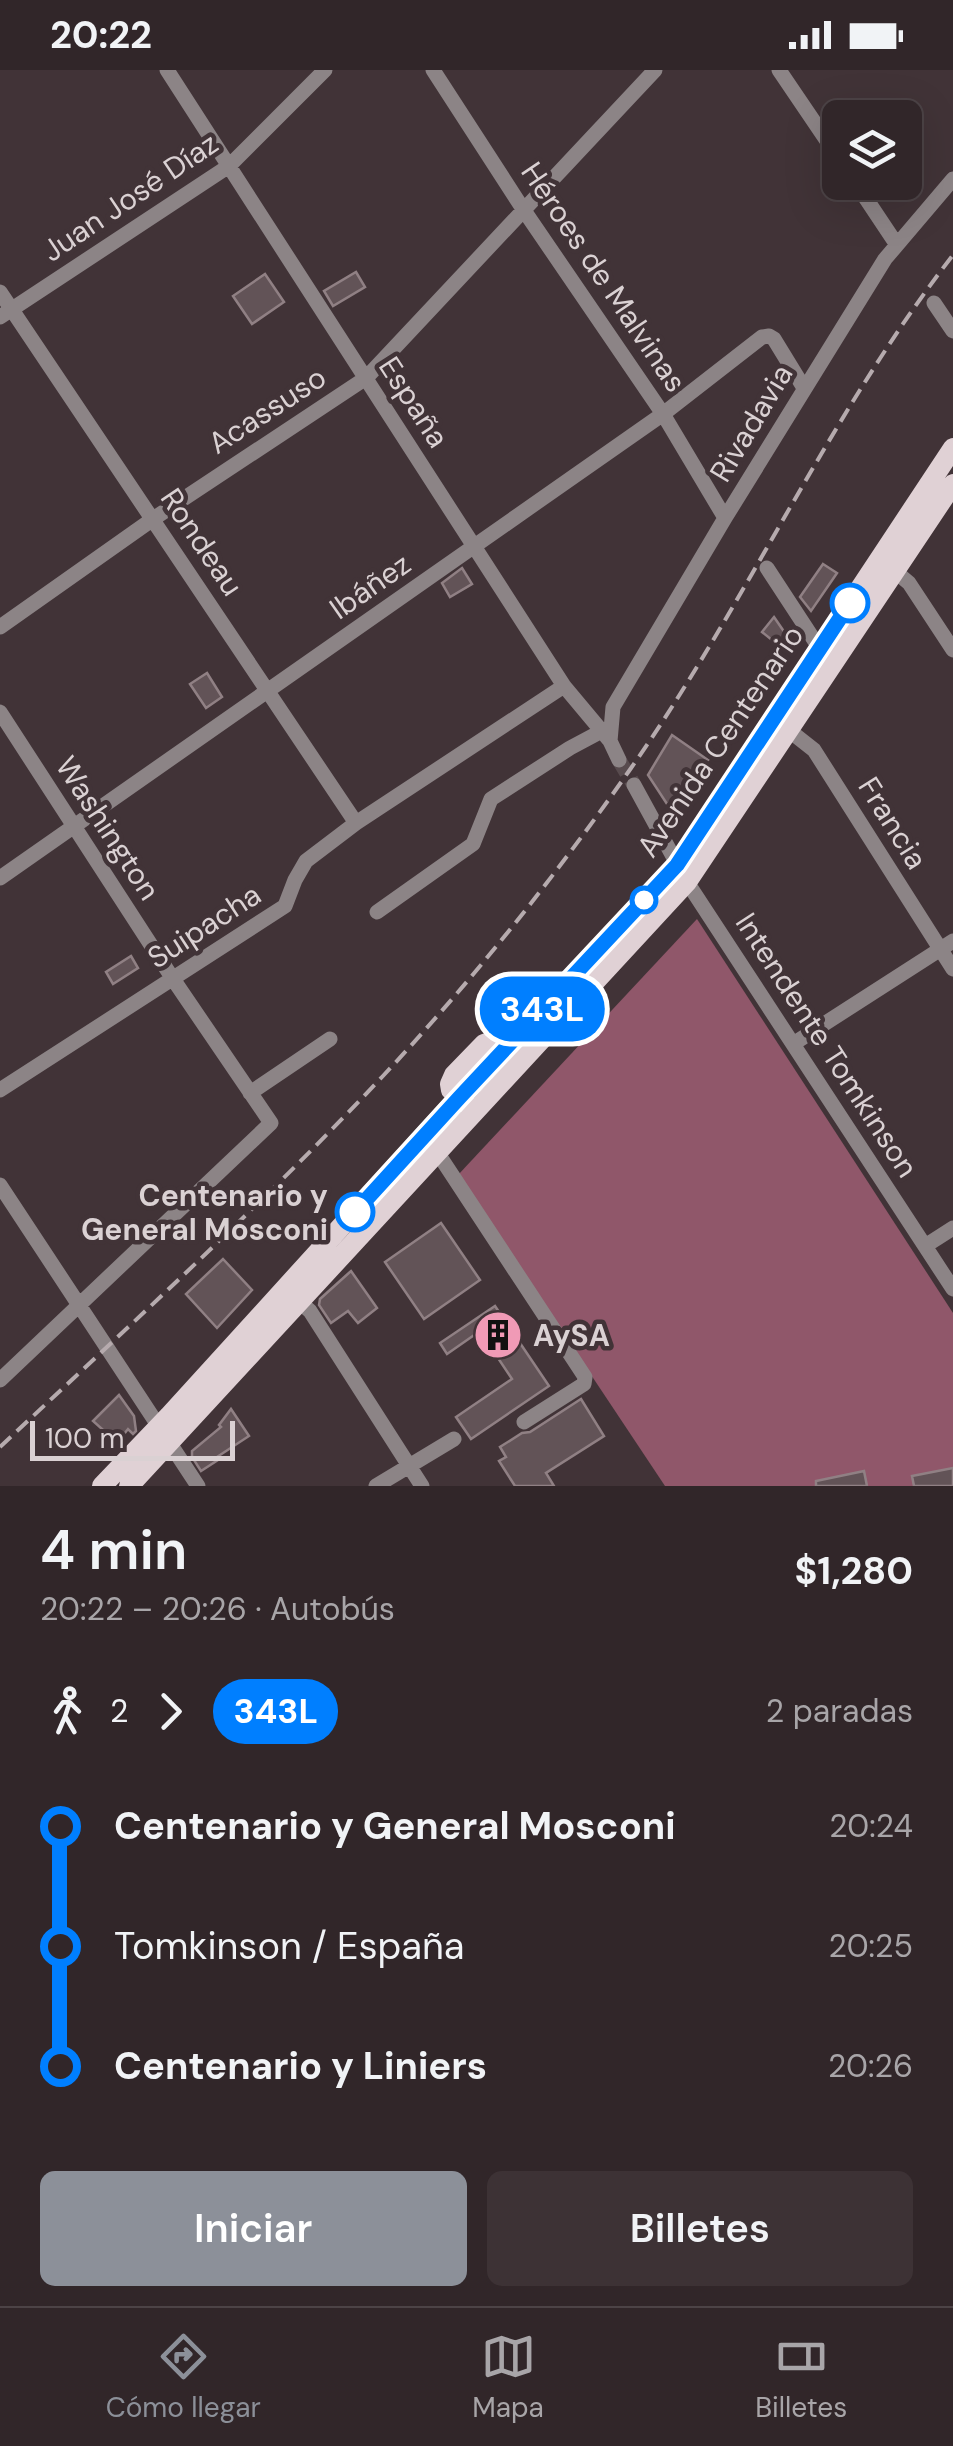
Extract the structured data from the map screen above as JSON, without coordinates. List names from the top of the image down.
{
  "streets": {
    "main road": ["Avenida Centenario"],
    "street": [
      "Juan José Díaz",
      "Héroes de Malvinas",
      "España",
      "Acassuso",
      "Rivadavia",
      "Rondeau",
      "Ibáñez",
      "Francia",
      "Washington",
      "Suipacha",
      "Intendente Tomkinson"
    ]
  },
  "crossings": [
    ["Juan José Díaz", "España"],
    ["Juan José Díaz", "Rondeau"],
    ["Héroes de Malvinas", "Acassuso"],
    ["Héroes de Malvinas", "Rivadavia"],
    ["Héroes de Malvinas", "Ibáñez"],
    ["España", "Acassuso"],
    ["España", "Rivadavia"],
    ["España", "Ibáñez"],
    ["España", "Suipacha"],
    ["Acassuso", "Rondeau"],
    ["Rivadavia", "Ibáñez"],
    ["Rondeau", "Ibáñez"],
    ["Rondeau", "Suipacha"],
    ["Ibáñez", "Washington"],
    ["Avenida Centenario", "Francia"],
    ["Avenida Centenario", "Intendente Tomkinson"],
    ["Washington", "Suipacha"]
  ],
  "places": {
    "other": ["Centenario y General Mosconi"],
    "building": ["AySA"]
  },
  "lines": ["bus line 343L"],
  "scale_bar": "100 m",
  "page": {
    "status": "20:22",
    "on_map": "343L",
    "scale": "100 m",
    "heading": ["4 min", "20:22 – 20:26 · Autobús", "$1,280"],
    "legs": ["2", "343L", "2 paradas"],
    "list": [
      {
        "name": "Centenario y General Mosconi",
        "value": "20:24"
      },
      {
        "name": "Tomkinson / España",
        "value": "20:25"
      },
      {
        "name": "Centenario y Liniers",
        "value": "20:26"
      }
    ],
    "buttons": ["Iniciar", "Billetes"],
    "tabs": ["Cómo llegar", "Mapa", "Billetes"]
  }
}
